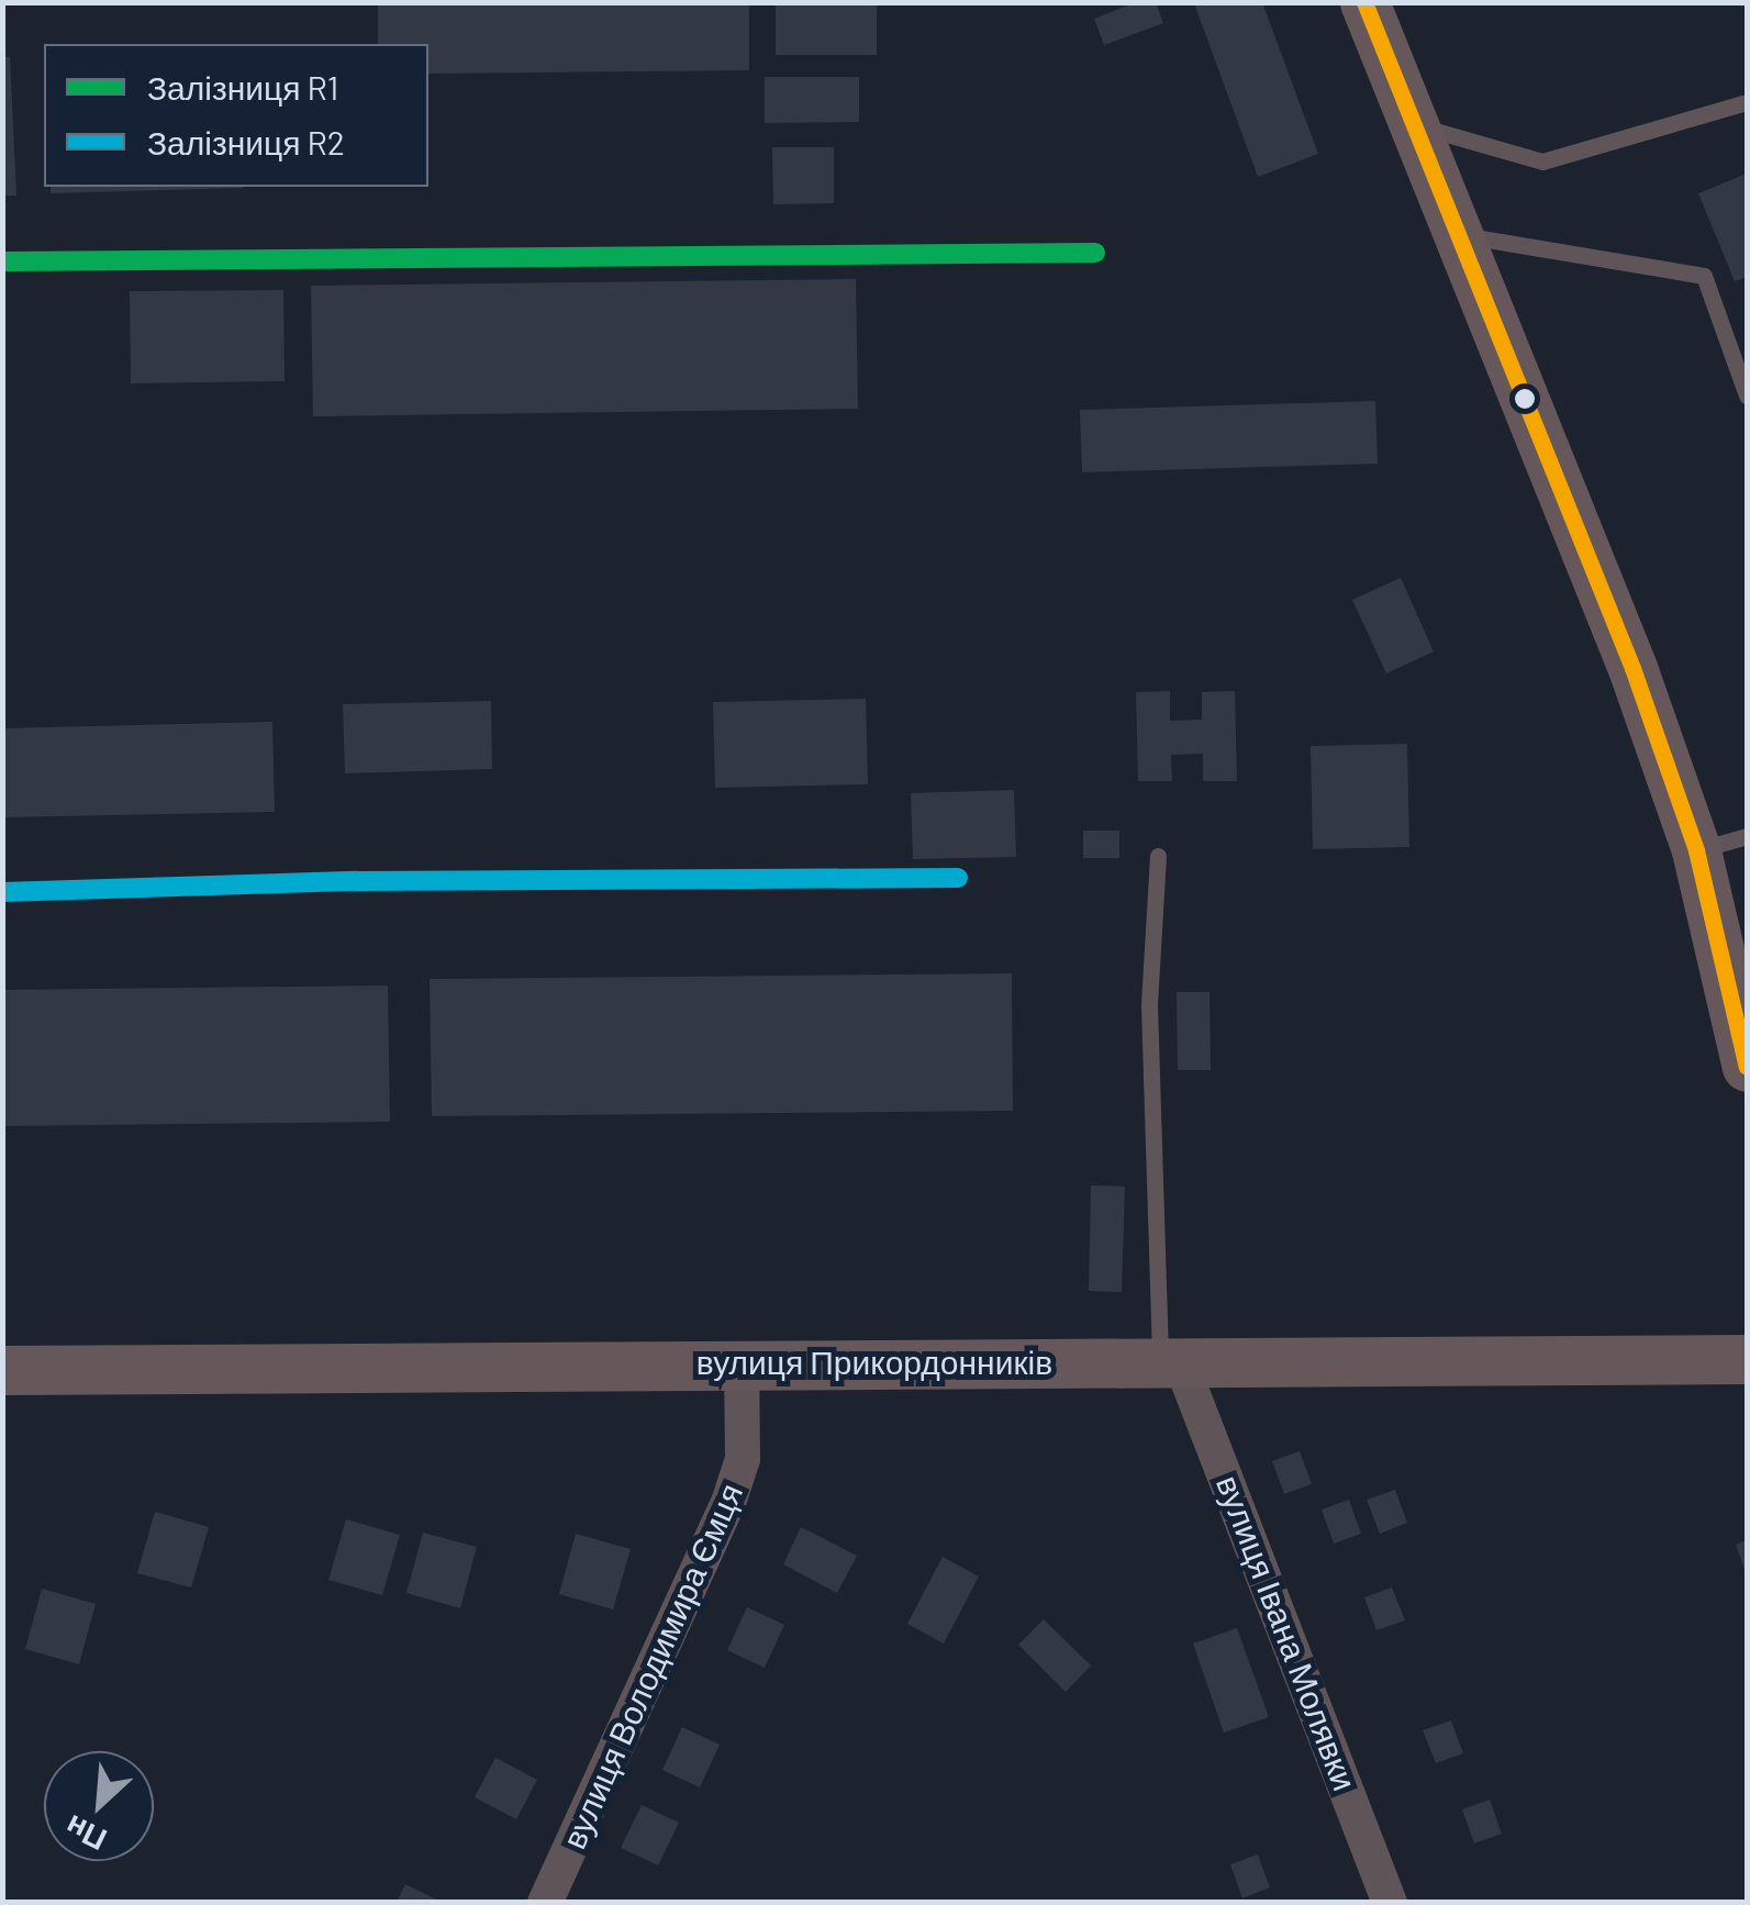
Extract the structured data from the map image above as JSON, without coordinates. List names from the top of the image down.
{
  "streets": {
    "street": ["вулиця Прикордонників", "вулиця Івана Молявки", "вулиця Володимира Ємця"]
  },
  "crossings": [
    ["вулиця Прикордонників", "вулиця Івана Молявки"],
    ["вулиця Прикордонників", "вулиця Володимира Ємця"]
  ],
  "lines": ["rail line R1", "rail line R2"],
  "legend": ["Залізниця R1", "Залізниця R2"],
  "north": "bottom left"
}
